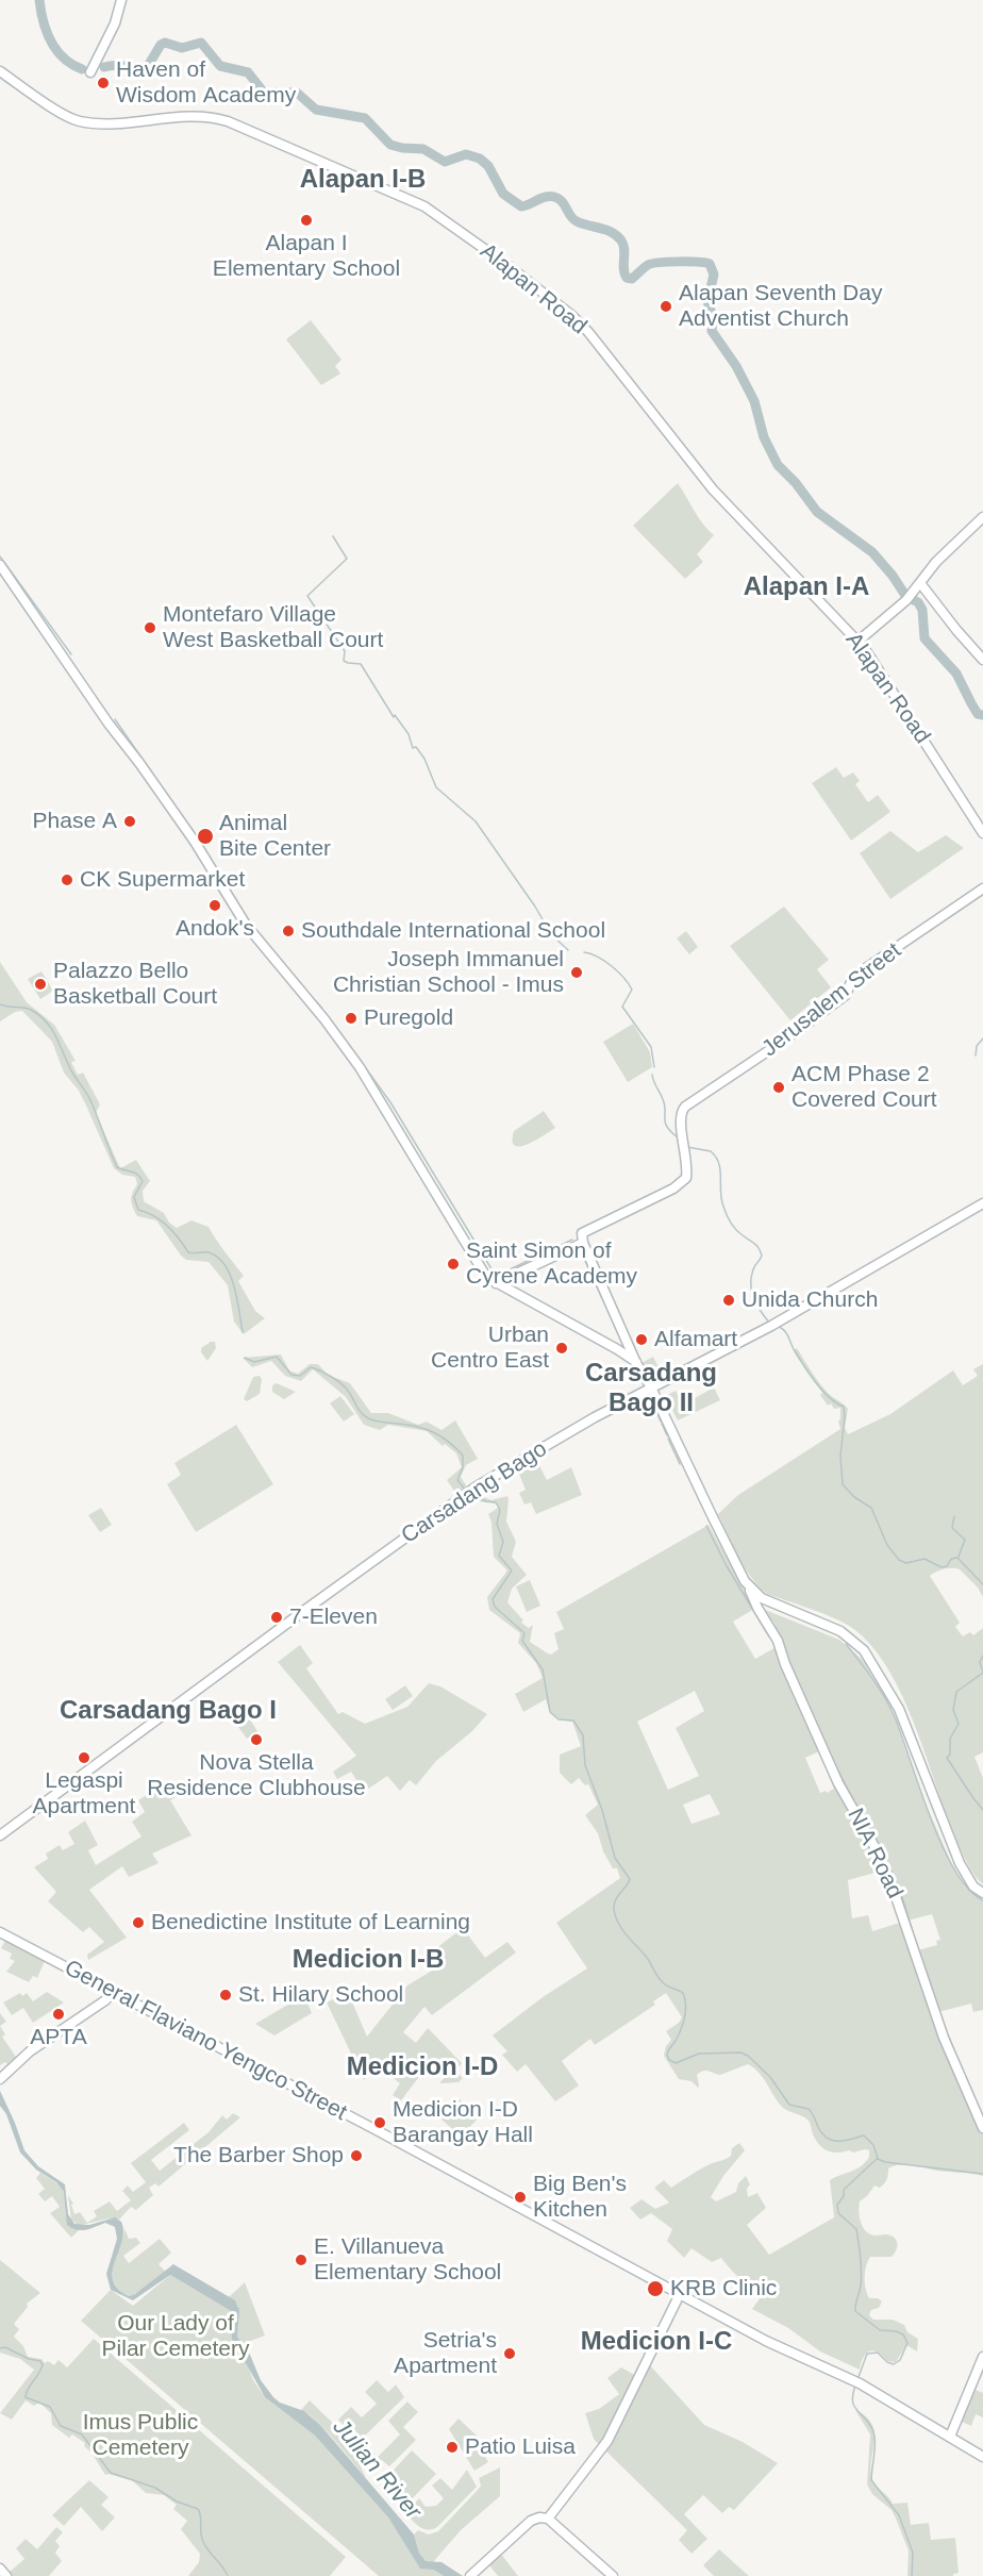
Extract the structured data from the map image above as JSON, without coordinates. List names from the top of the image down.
{
  "streets": {
    "street": [
      "Alapan Road",
      "Jerusalem Street",
      "Carsadang Bago",
      "NIA Road",
      "General Flaviano Yengco Street"
    ]
  },
  "crossings": [
    ["Jerusalem Street", "NIA Road"],
    ["Carsadang Bago", "NIA Road"]
  ],
  "districts": [
    "Alapan I-B",
    "Alapan I-A",
    "Carsadang Bago II",
    "Carsadang Bago I",
    "Medicion I-B",
    "Medicion I-D",
    "Medicion I-C"
  ],
  "water": ["Julian River"],
  "parks": ["Our Lady of Pilar Cemetery", "Imus Public Cemetery"],
  "places": [
    "Haven of Wisdom Academy",
    "Alapan I Elementary School",
    "Alapan Seventh Day Adventist Church",
    "Montefaro Village West Basketball Court",
    "Phase A",
    "Animal Bite Center",
    "CK Supermarket",
    "Andok's",
    "Southdale International School",
    "Joseph Immanuel Christian School - Imus",
    "Palazzo Bello Basketball Court",
    "Puregold",
    "ACM Phase 2 Covered Court",
    "Saint Simon of Cyrene Academy",
    "Unida Church",
    "Alfamart",
    "Urban Centro East",
    "7-Eleven",
    "Nova Stella Residence Clubhouse",
    "Legaspi Apartment",
    "Benedictine Institute of Learning",
    "St. Hilary School",
    "APTA",
    "Medicion I-D Barangay Hall",
    "The Barber Shop",
    "Big Ben's Kitchen",
    "E. Villanueva Elementary School",
    "KRB Clinic",
    "Setria's Apartment",
    "Patio Luisa"
  ]
}
